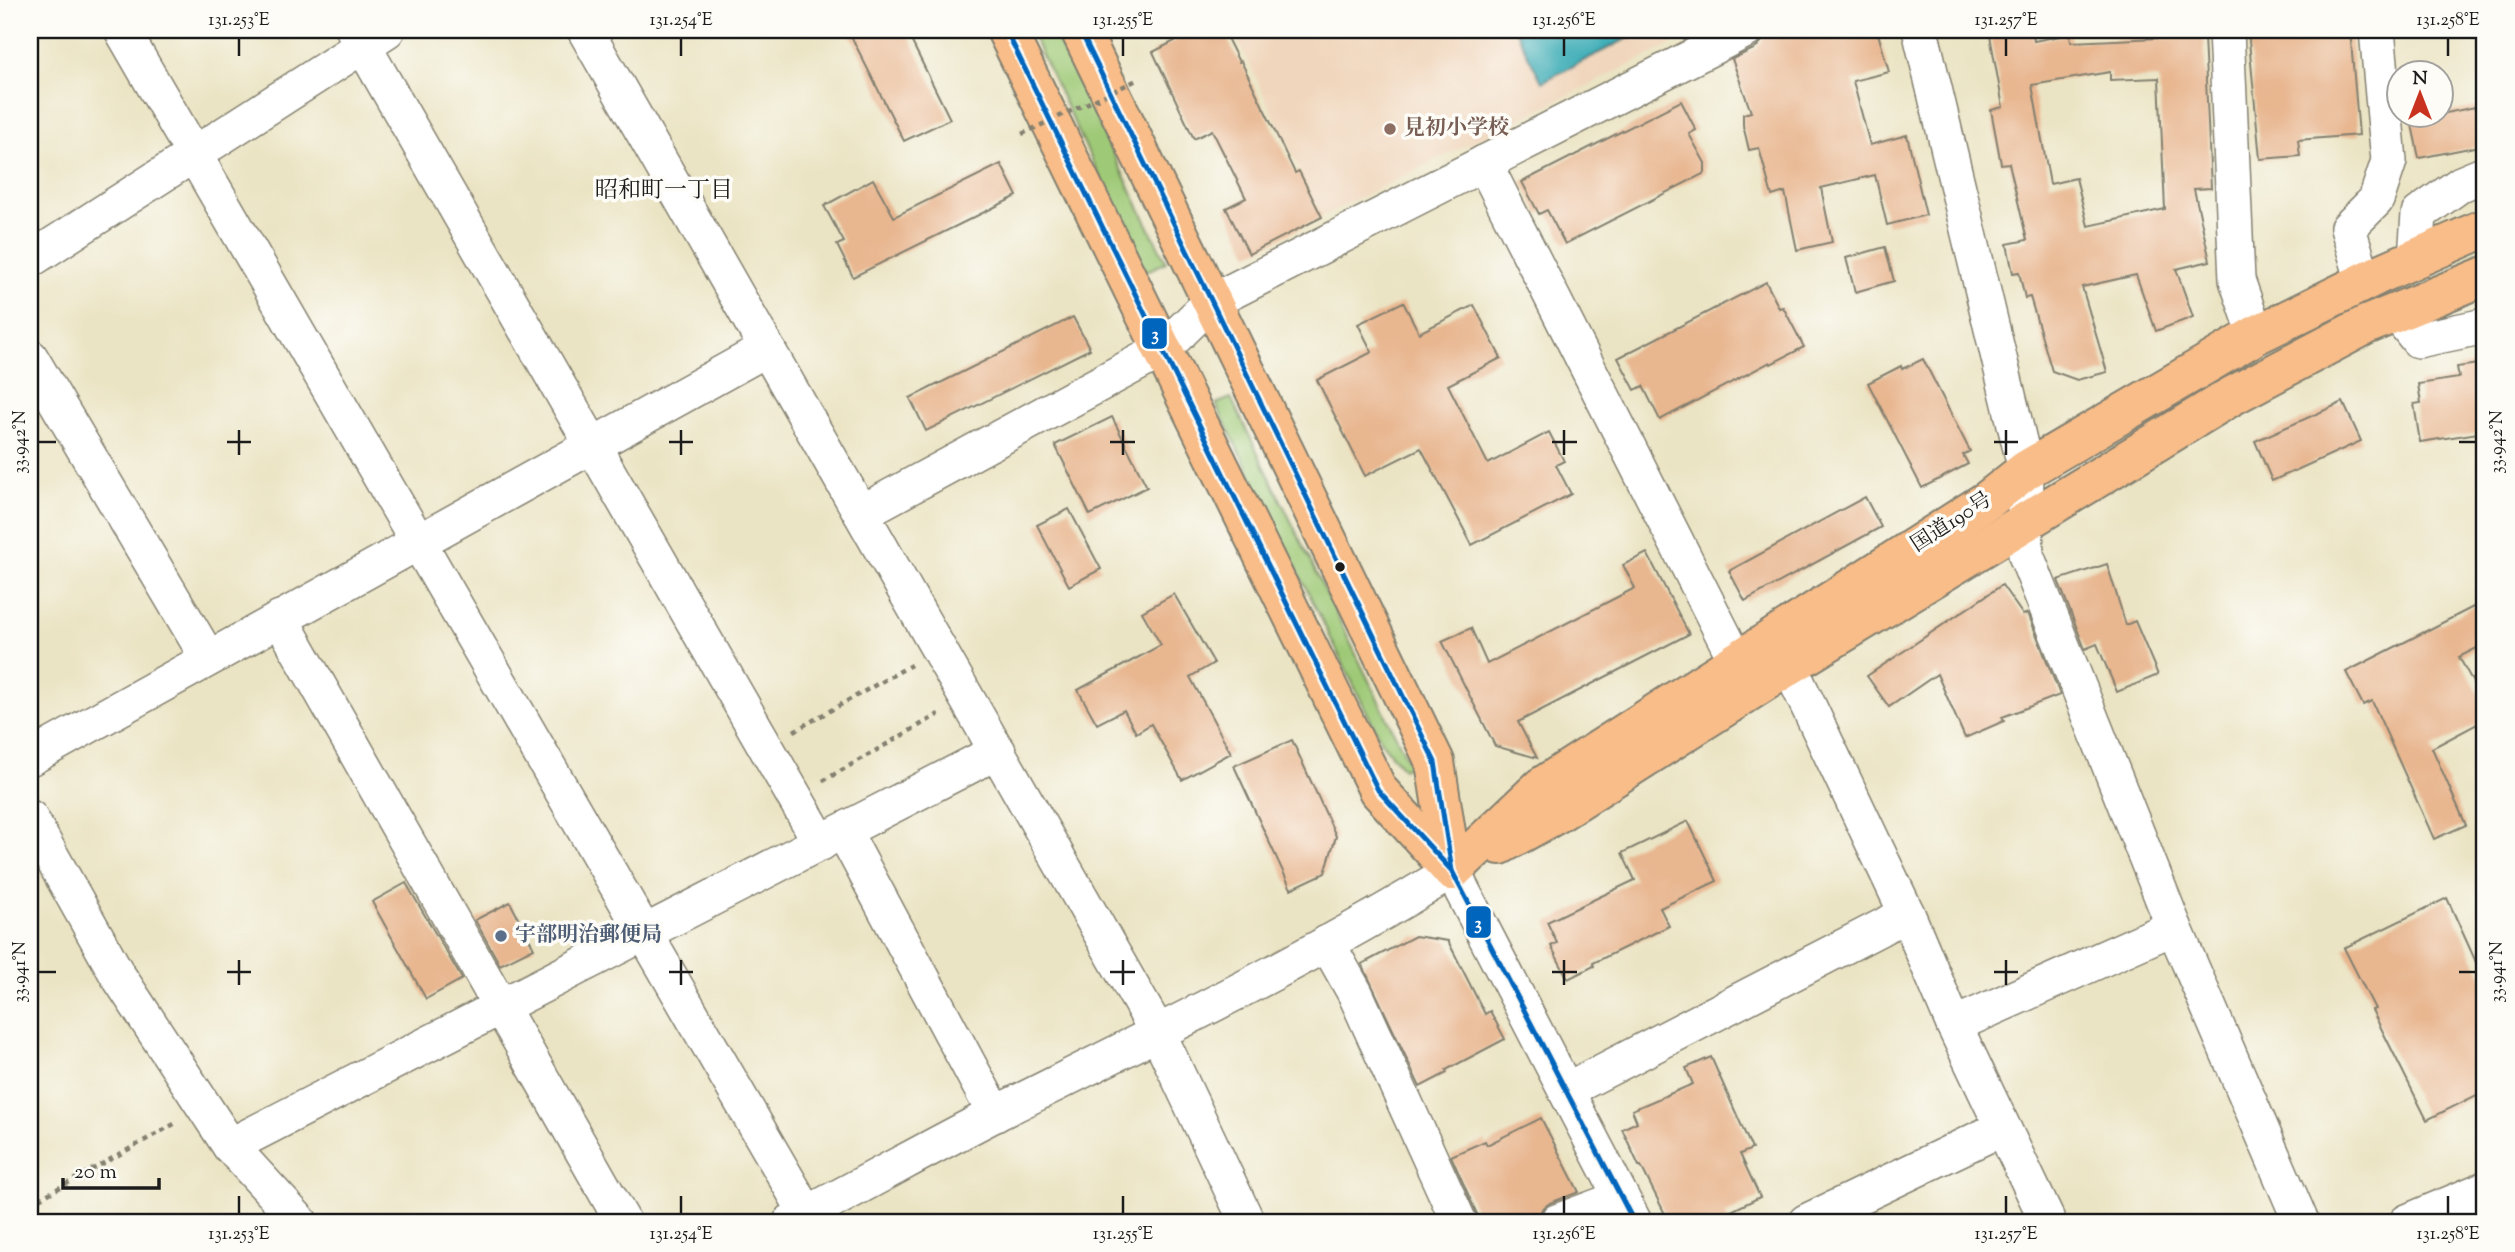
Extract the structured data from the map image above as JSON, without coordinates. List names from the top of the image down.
{
  "streets": {
    "highway": ["国道190号"]
  },
  "districts": ["昭和町一丁目"],
  "places": ["見初小学校", "宇部明治郵便局"],
  "lines": ["transit line 3"],
  "scale_bar": "20 m",
  "north": "top",
  "coordinates": [
    "131.253°E",
    "131.254°E",
    "131.255°E",
    "131.256°E",
    "131.257°E",
    "131.258°E",
    "33.942°N",
    "33.941°N"
  ]
}
